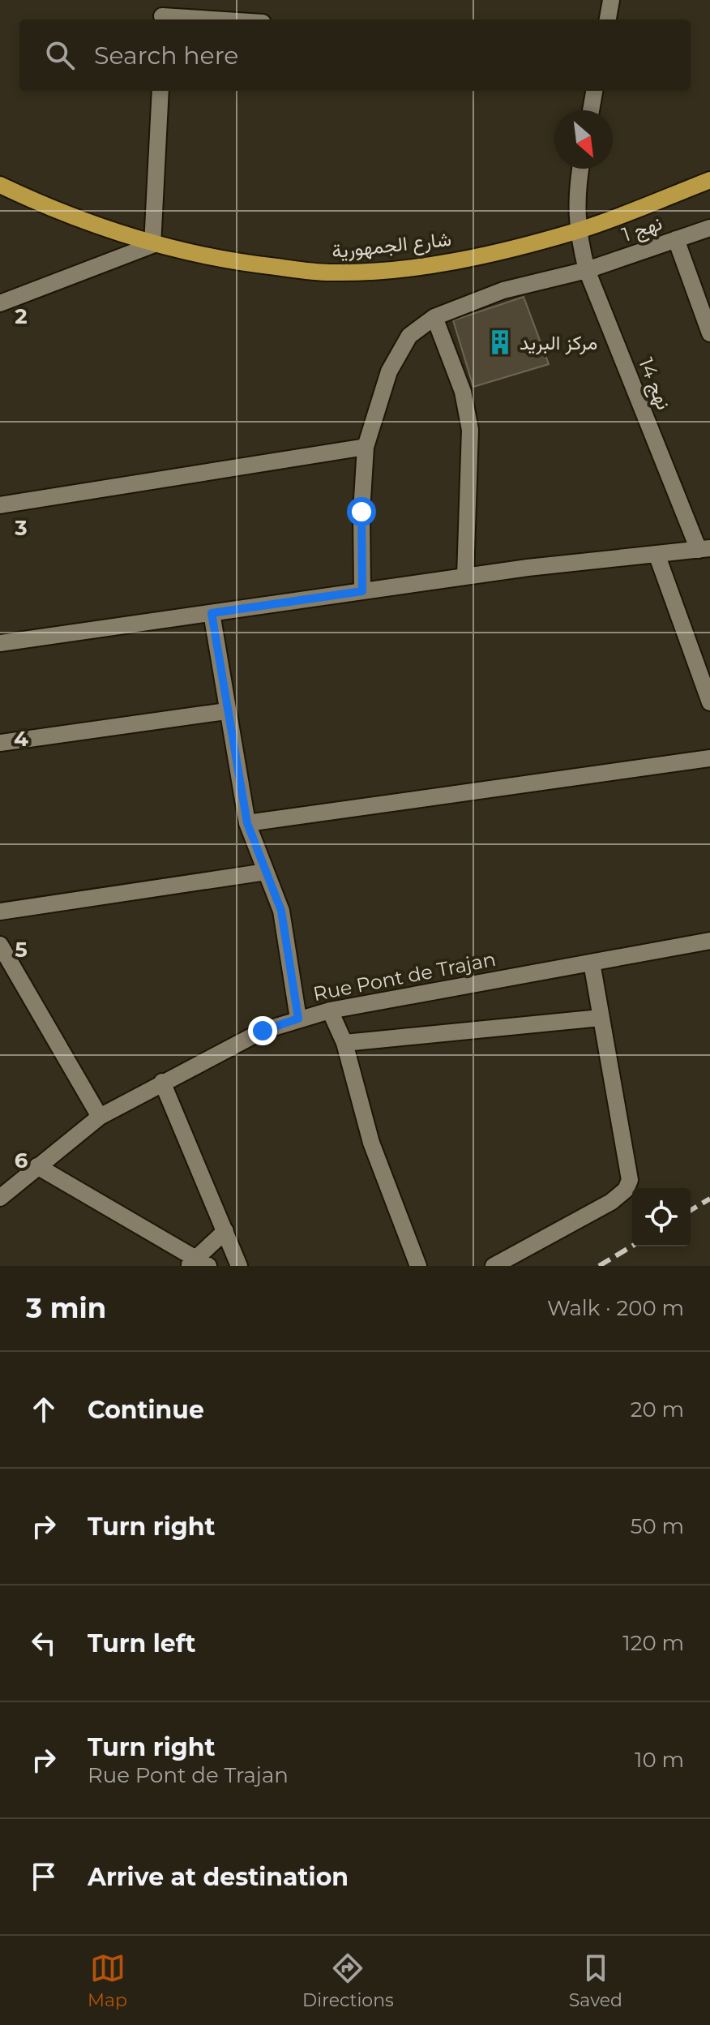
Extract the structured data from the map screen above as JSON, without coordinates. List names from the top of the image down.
{
  "streets": {
    "main road": ["شارع الجمهورية"],
    "street": ["نهج 1", "نهج 14", "Rue Pont de Trajan"]
  },
  "crossings": [
    ["نهج 1", "نهج 14"],
    ["شارع الجمهورية", "نهج 14"]
  ],
  "places": {
    "building": ["مركز البريد"]
  },
  "north": "bottom right",
  "page": {
    "search": "Search here",
    "heading": ["3 min", "Walk · 200 m"],
    "list": [
      ["Continue", "20 m"],
      ["Turn right", "50 m"],
      ["Turn left", "120 m"],
      ["Turn right", "Rue Pont de Trajan", "10 m"],
      "Arrive at destination"
    ],
    "nav": ["Map", "Directions", "Saved"]
  },
  "grid": {
    "rows": [
      "2",
      "3",
      "4",
      "5",
      "6"
    ]
  }
}
